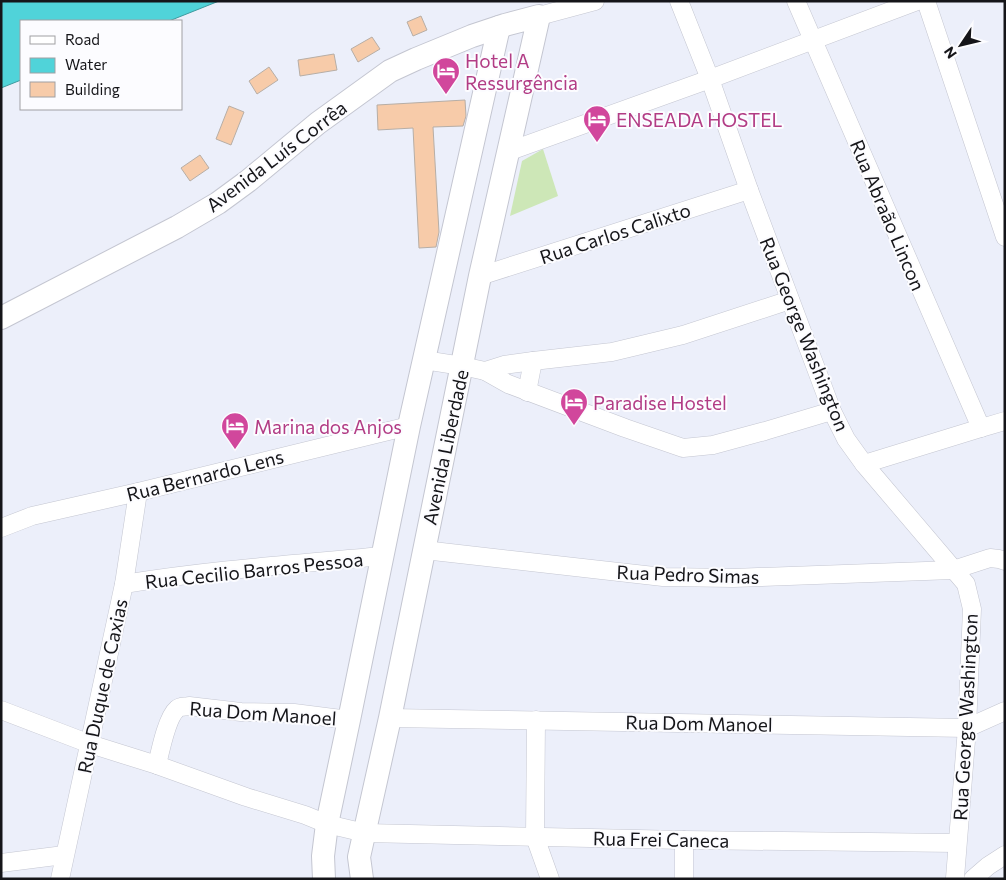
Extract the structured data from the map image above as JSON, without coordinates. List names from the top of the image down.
{
  "streets": {
    "main road": ["Avenida Luís Corrêa", "Avenida Liberdade"],
    "street": [
      "Rua Abraão Lincon",
      "Rua Carlos Calixto",
      "Rua George Washington",
      "Rua Bernardo Lens",
      "Rua Cecilio Barros Pessoa",
      "Rua Pedro Simas",
      "Rua Duque de Caxias",
      "Rua Dom Manoel",
      "Rua Frei Caneca"
    ]
  },
  "crossings": [
    ["Avenida Luís Corrêa", "Avenida Liberdade"],
    ["Rua Carlos Calixto", "Rua George Washington"],
    ["Rua Carlos Calixto", "Avenida Liberdade"],
    ["Rua George Washington", "Rua Pedro Simas"],
    ["Rua George Washington", "Rua Dom Manoel"],
    ["Rua George Washington", "Rua Frei Caneca"],
    ["Avenida Liberdade", "Rua Bernardo Lens"],
    ["Avenida Liberdade", "Rua Cecilio Barros Pessoa"],
    ["Avenida Liberdade", "Rua Pedro Simas"],
    ["Avenida Liberdade", "Rua Dom Manoel"],
    ["Avenida Liberdade", "Rua Frei Caneca"],
    ["Rua Bernardo Lens", "Rua Duque de Caxias"],
    ["Rua Cecilio Barros Pessoa", "Rua Duque de Caxias"],
    ["Rua Duque de Caxias", "Rua Frei Caneca"],
    ["Rua Dom Manoel", "Rua Frei Caneca"]
  ],
  "places": {
    "hotel": [
      "Hotel A Ressurgência",
      "ENSEADA HOSTEL",
      "Paradise Hostel",
      "Marina dos Anjos"
    ]
  },
  "legend": ["Road", "Water", "Building"],
  "north": "bottom left"
}
